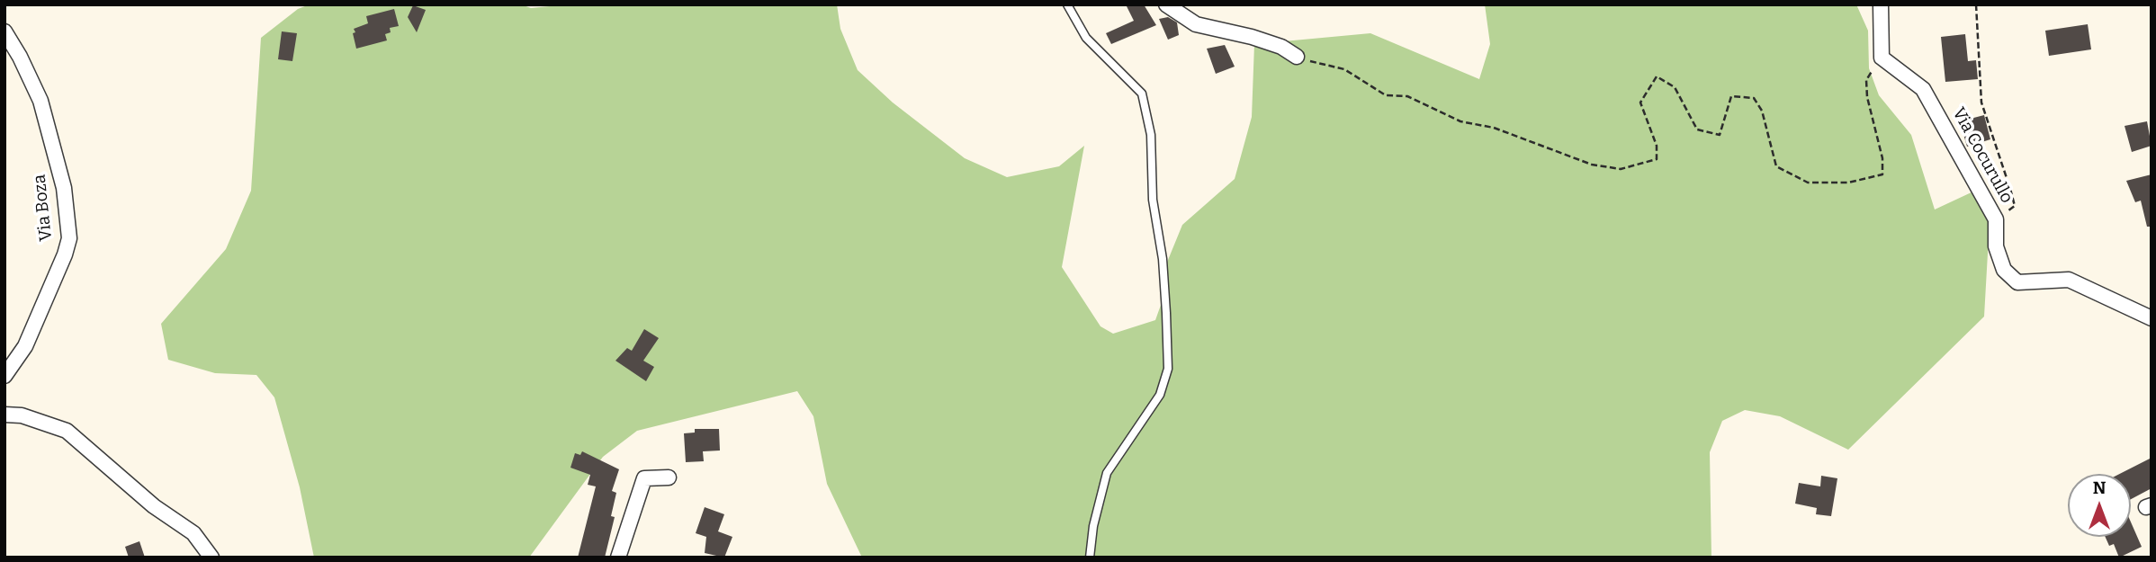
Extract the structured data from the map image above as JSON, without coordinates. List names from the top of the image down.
{
  "streets": {
    "street": ["Via Cocurullo", "Via Boza"]
  },
  "north": "top"
}
